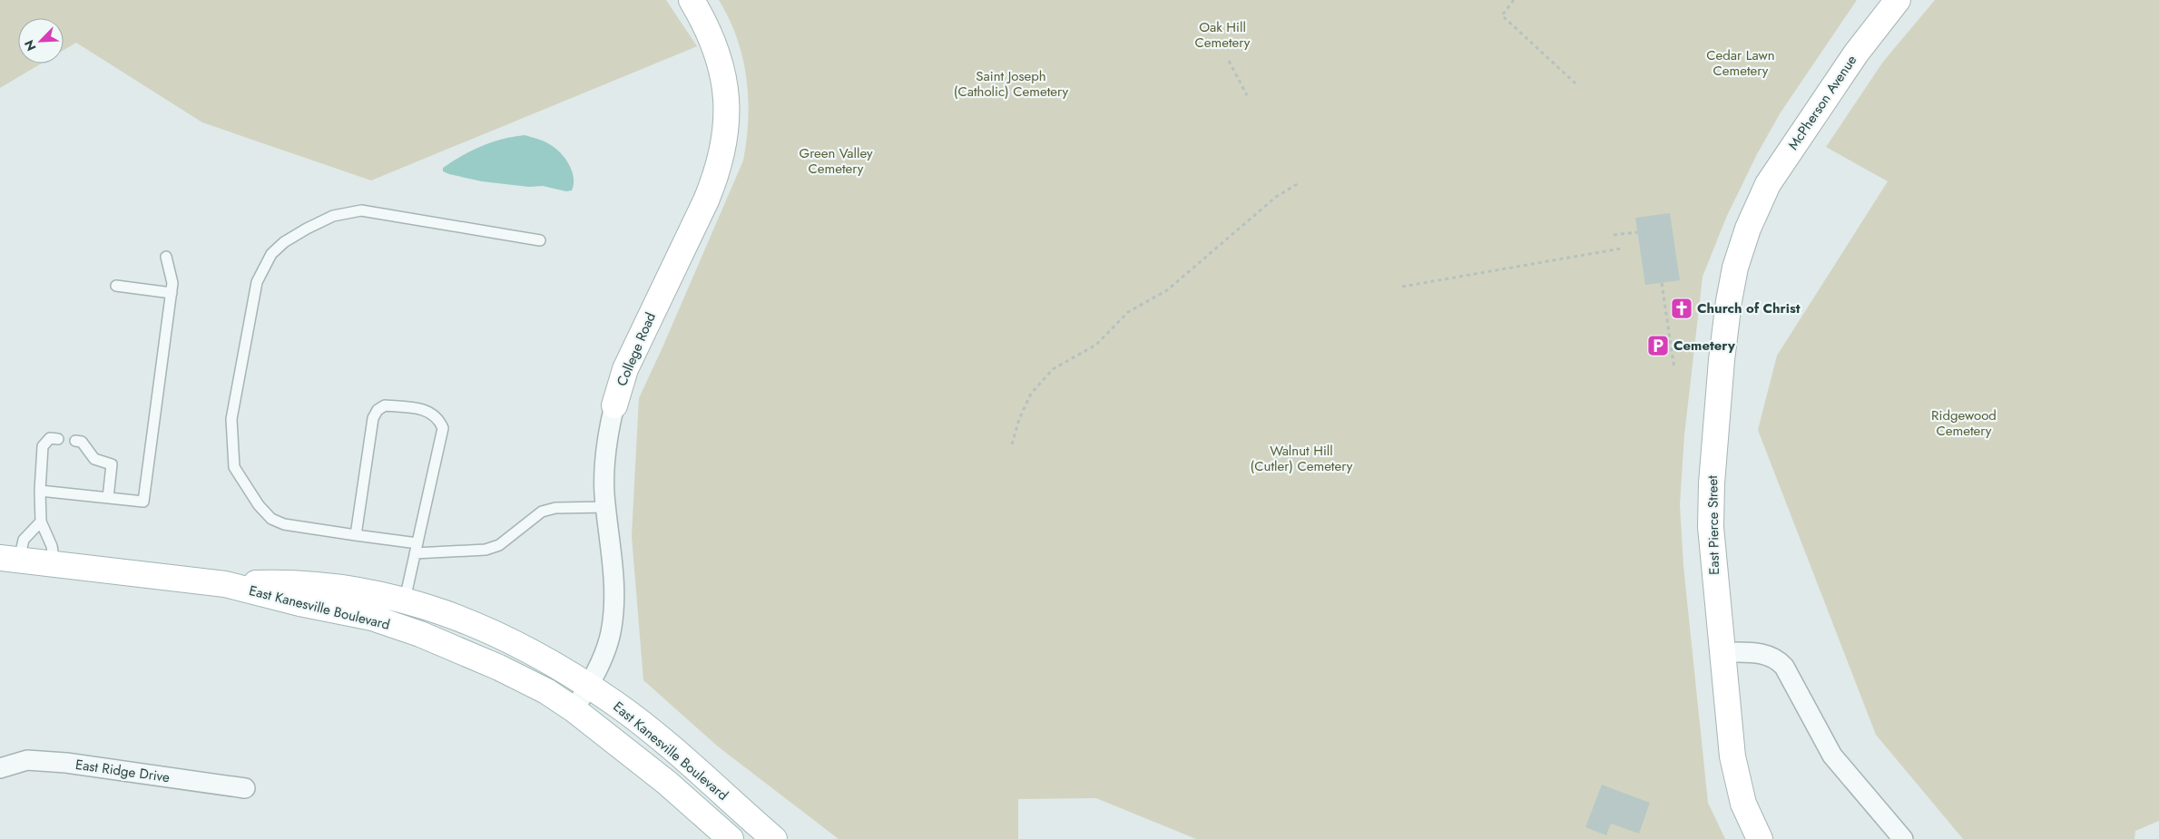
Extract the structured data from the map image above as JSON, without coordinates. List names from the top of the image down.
{
  "streets": {
    "main road": [
      "McPherson Avenue",
      "College Road",
      "East Pierce Street",
      "East Kanesville Boulevard"
    ],
    "street": ["East Ridge Drive"]
  },
  "crossings": [
    ["McPherson Avenue", "East Pierce Street"],
    ["College Road", "East Kanesville Boulevard"]
  ],
  "parks": [
    "Oak Hill Cemetery",
    "Cedar Lawn Cemetery",
    "Saint Joseph (Catholic) Cemetery",
    "Green Valley Cemetery",
    "Ridgewood Cemetery",
    "Walnut Hill (Cutler) Cemetery"
  ],
  "places": {
    "church": ["Church of Christ"],
    "parking": ["Cemetery"]
  },
  "north": "bottom left"
}
